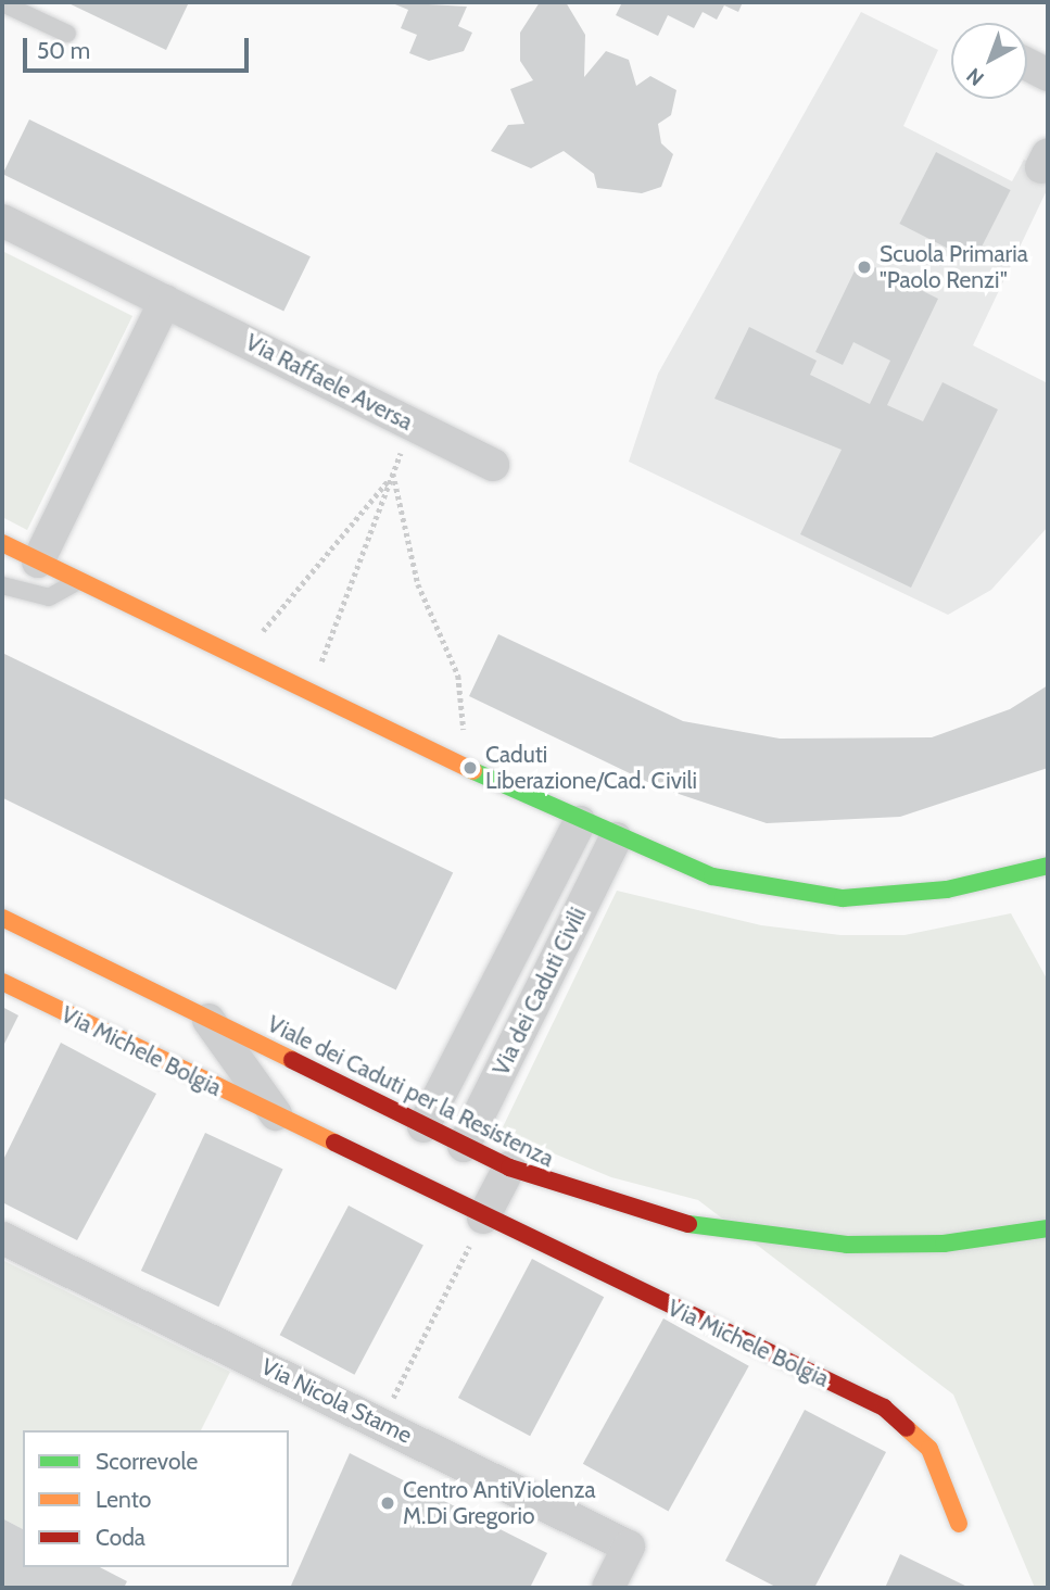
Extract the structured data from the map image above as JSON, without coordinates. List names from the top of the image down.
{
  "streets": {
    "street": [
      "Via Raffaele Aversa",
      "Via dei Caduti Civili",
      "Via Michele Bolgia",
      "Viale dei Caduti per la Resistenza",
      "Via Nicola Stame"
    ]
  },
  "crossings": [
    ["Via dei Caduti Civili", "Viale dei Caduti per la Resistenza"],
    ["Via Michele Bolgia", "Viale dei Caduti per la Resistenza"]
  ],
  "places": ["Scuola Primaria \"Paolo Renzi\"", "Caduti Liberazione/Cad. Civili", "Centro AntiViolenza M.Di Gregorio"],
  "legend": ["Scorrevole", "Lento", "Coda"],
  "scale_bar": "50 m",
  "north": "bottom left"
}
